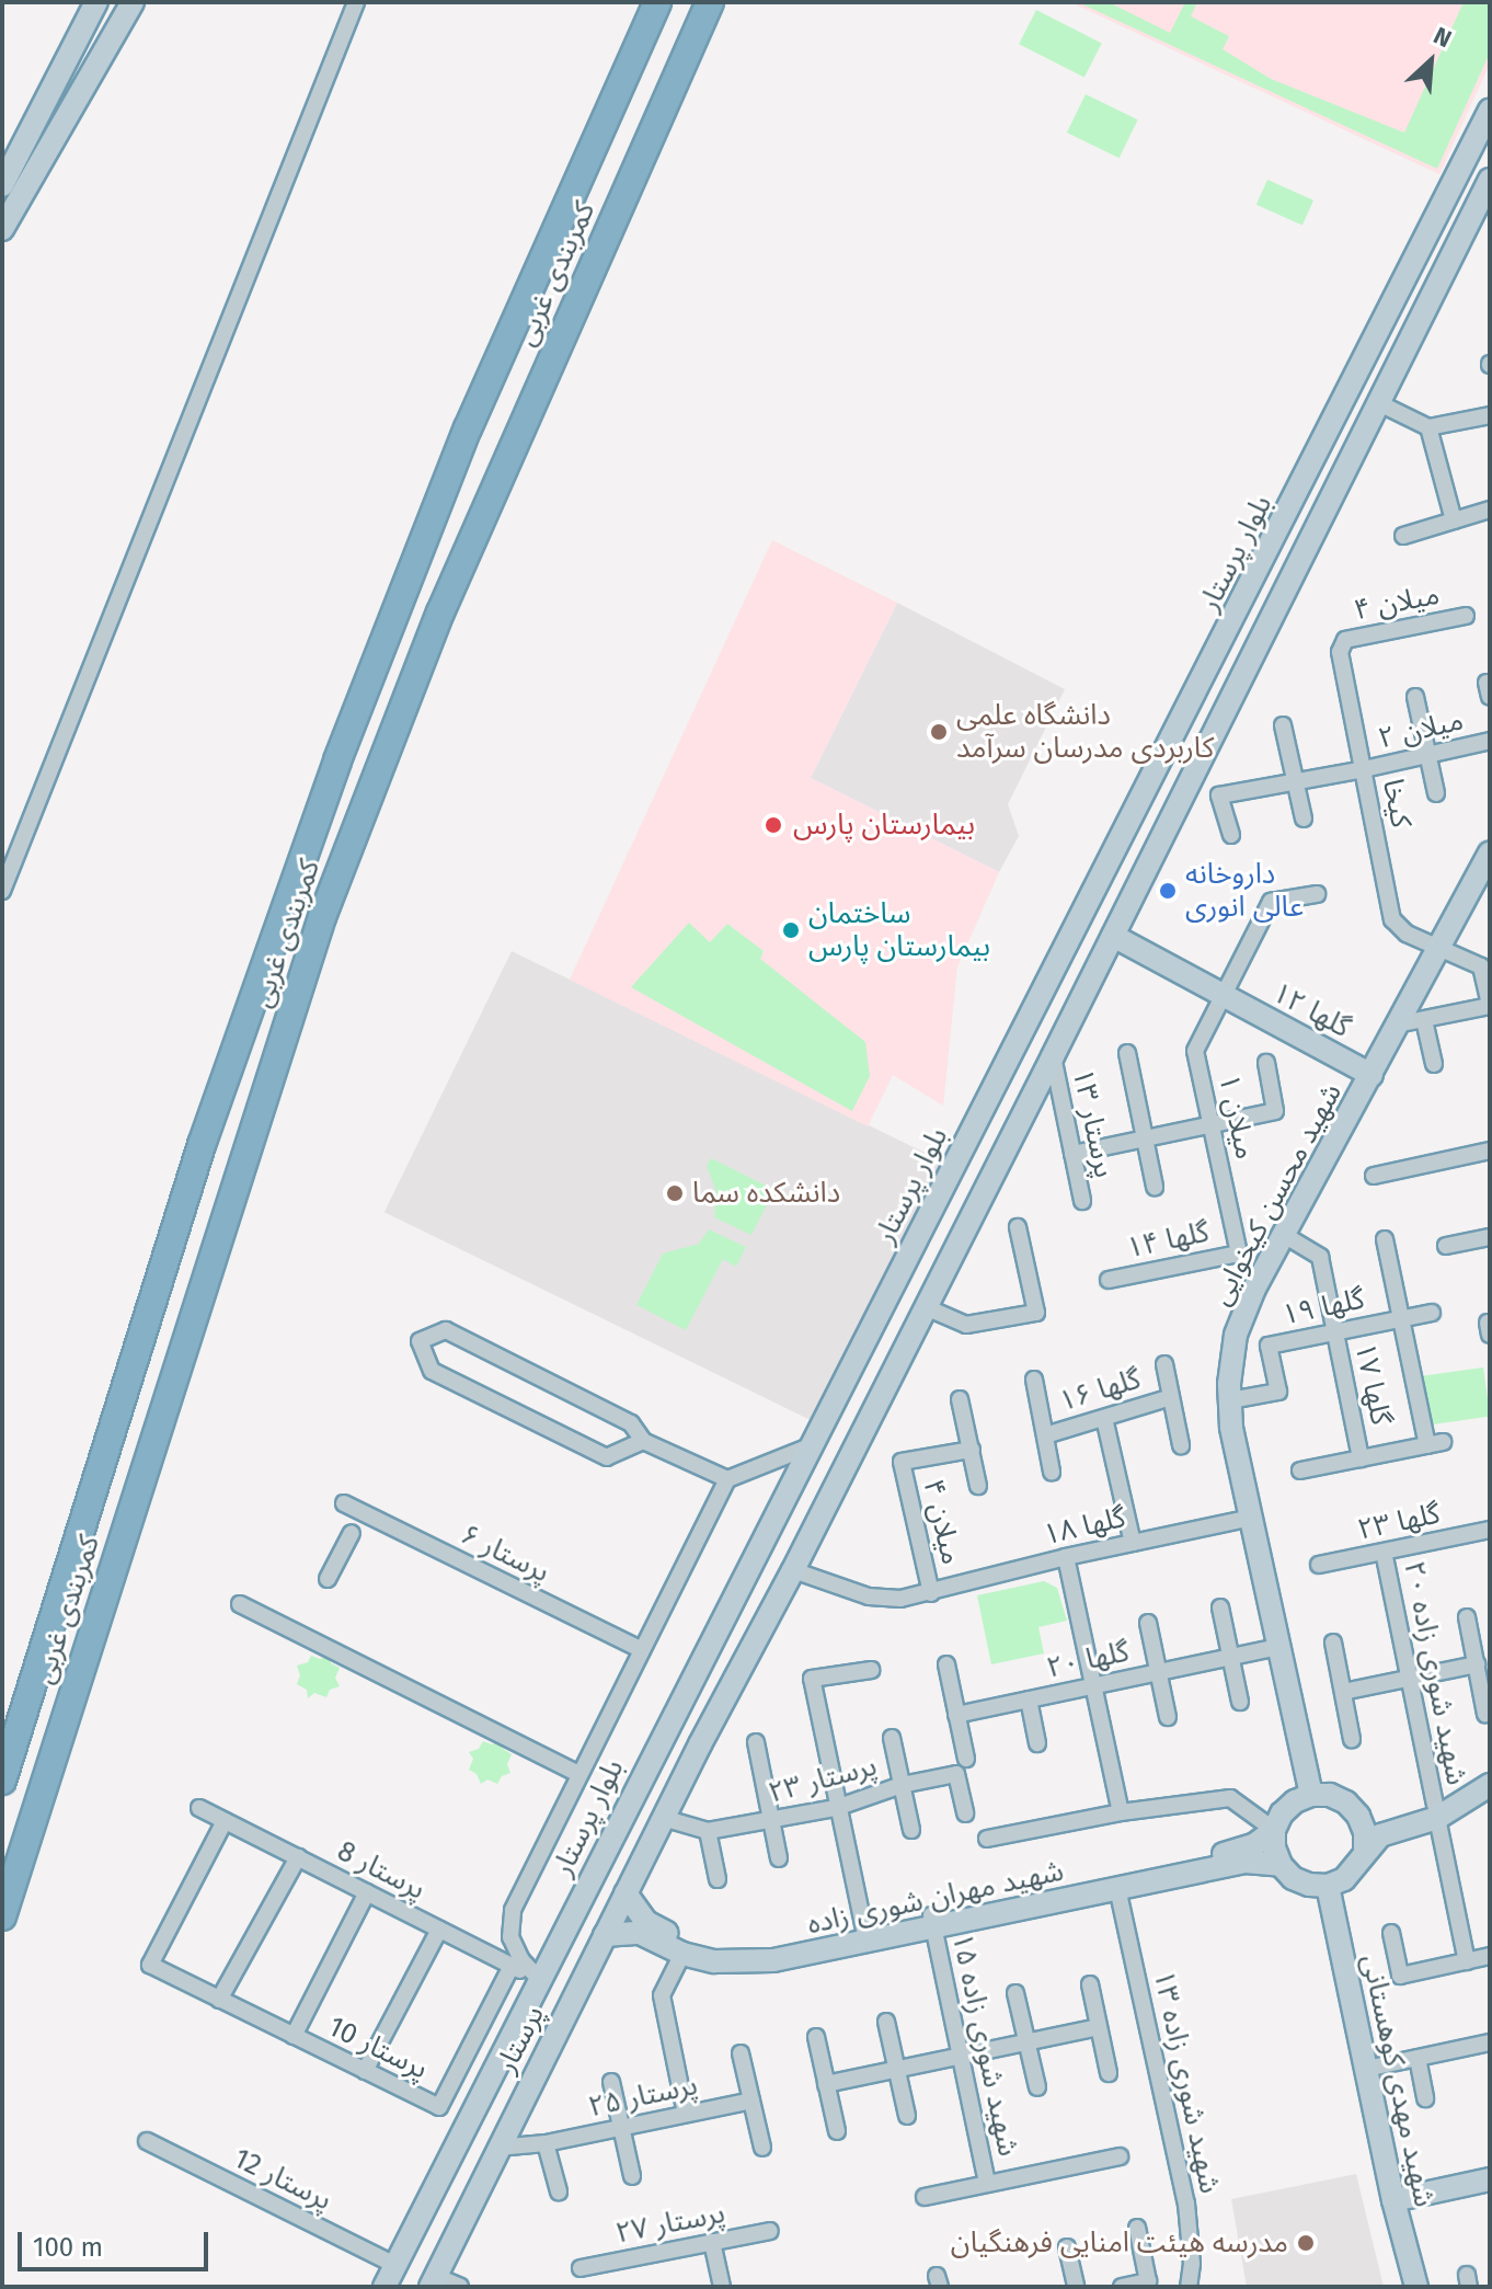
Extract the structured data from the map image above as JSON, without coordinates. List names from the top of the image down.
{
  "streets": {
    "highway": ["کمربندی غربی"],
    "main road": [
      "بلوار پرستار",
      "گلها ۱۲",
      "شهید محسن کیخوایی",
      "شهید مهران شوری زاده",
      "پرستار",
      "شهید مهدی کوهستانی"
    ],
    "street": [
      "میلان ۴",
      "میلان ۲",
      "کیخا",
      "میلان ۱",
      "پرستار ۱۳",
      "گلها ۱۴",
      "گلها ۱۹",
      "گلها ۱۷",
      "گلها ۱۶",
      "گلها ۲۳",
      "گلها ۱۸",
      "پرستار ۶",
      "گلها ۲۰",
      "شهید شوری زاده ۲۰",
      "پرستار ۲۳",
      "پرستار 8",
      "شهید شوری زاده ۱۵",
      "پرستار 10",
      "شهید شوری زاده ۱۳",
      "پرستار ۲۵",
      "پرستار 12",
      "پرستار ۲۷"
    ]
  },
  "crossings": [
    ["بلوار پرستار", "پرستار 8"],
    ["بلوار پرستار", "پرستار 12"],
    ["میلان ۴", "کیخا"],
    ["میلان ۴", "گلها ۱۸"],
    ["میلان ۲", "کیخا"],
    ["کیخا", "شهید محسن کیخوایی"],
    ["گلها ۱۲", "میلان ۱"],
    ["گلها ۱۲", "شهید محسن کیخوایی"],
    ["میلان ۱", "گلها ۱۴"],
    ["شهید محسن کیخوایی", "گلها ۱۹"],
    ["شهید محسن کیخوایی", "گلها ۱۷"],
    ["شهید محسن کیخوایی", "گلها ۱۸"],
    ["شهید محسن کیخوایی", "گلها ۲۰"],
    ["شهید محسن کیخوایی", "شهید مهران شوری زاده"],
    ["شهید محسن کیخوایی", "شهید مهدی کوهستانی"],
    ["گلها ۱۹", "گلها ۱۷"],
    ["گلها ۲۳", "شهید شوری زاده ۲۰"],
    ["پرستار ۲۳", "پرستار"],
    ["پرستار 8", "پرستار 10"],
    ["شهید مهران شوری زاده", "پرستار"],
    ["شهید مهران شوری زاده", "شهید شوری زاده ۱۵"],
    ["شهید مهران شوری زاده", "شهید مهدی کوهستانی"],
    ["شهید مهران شوری زاده", "شهید شوری زاده ۱۳"],
    ["پرستار", "پرستار ۲۵"]
  ],
  "places": [
    "دانشگاه علمی کاربردی مدرسان سرآمد",
    "بیمارستان پارس",
    "داروخانه عالی انوری",
    "ساختمان بیمارستان پارس",
    "دانشکده سما",
    "مدرسه هیئت امنایی فرهنگیان"
  ],
  "scale_bar": "100 m",
  "north": "top right"
}
